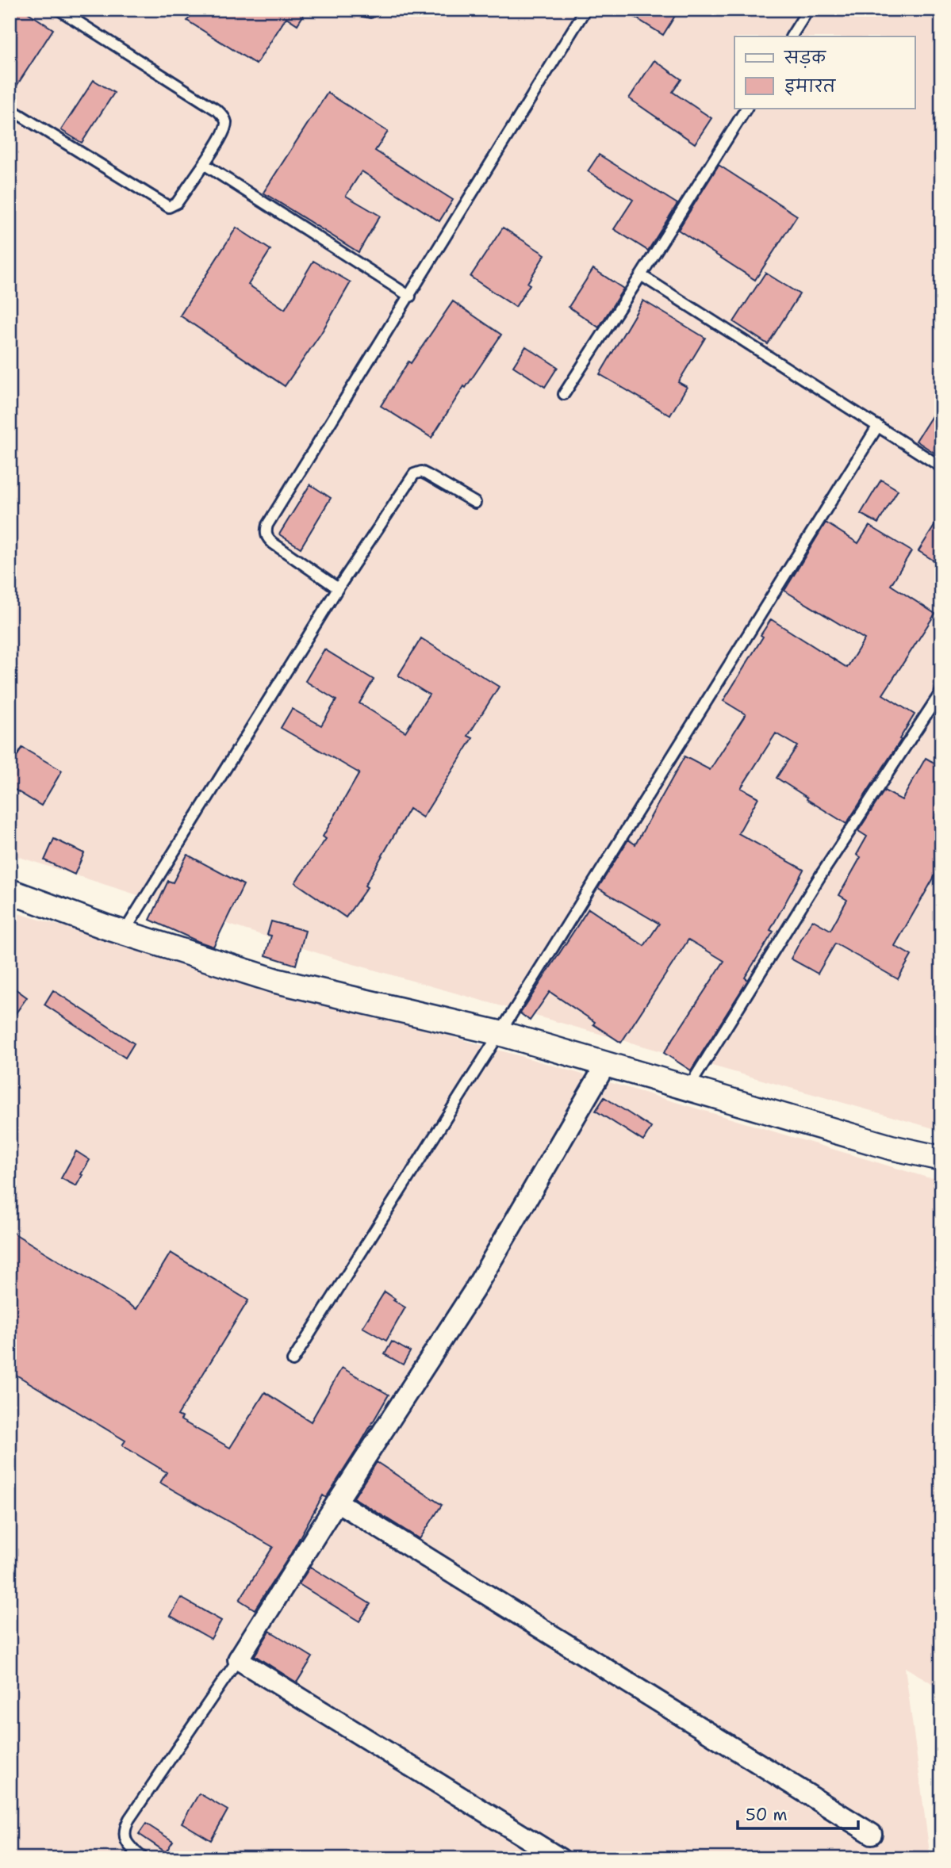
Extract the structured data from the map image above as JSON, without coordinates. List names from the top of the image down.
{
  "legend": ["सड़क", "इमारत"],
  "scale_bar": "50 m"
}
